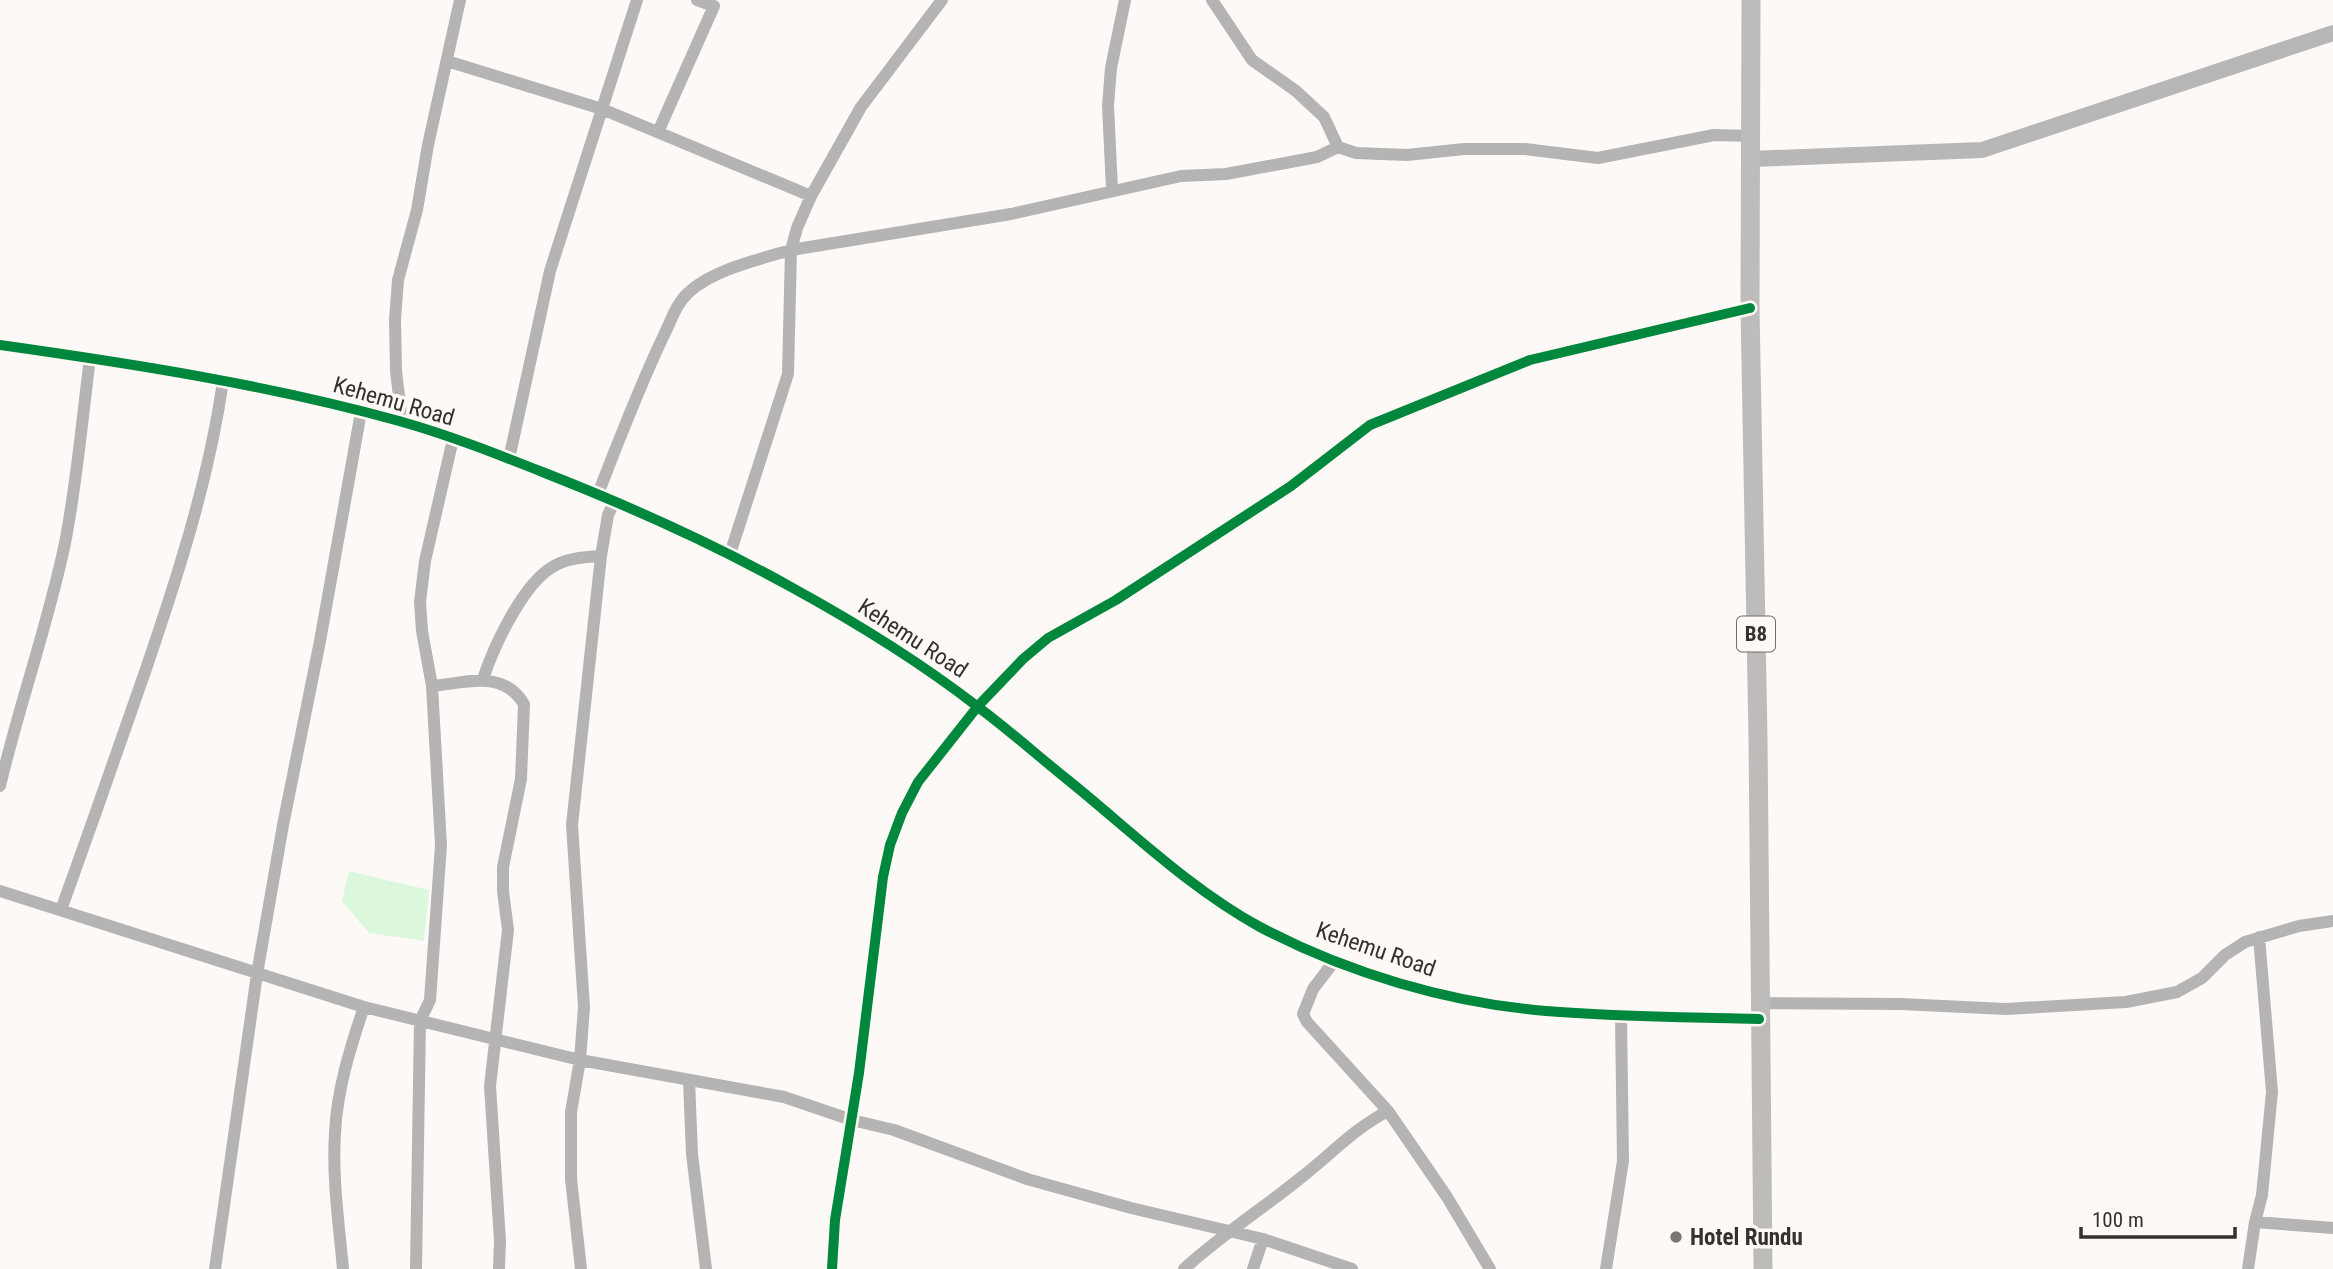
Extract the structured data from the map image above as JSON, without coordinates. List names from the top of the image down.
{
  "streets": {
    "highway": ["B8"],
    "street": ["Kehemu Road"]
  },
  "crossings": [
    ["Kehemu Road", "B8"]
  ],
  "places": ["Hotel Rundu"],
  "scale_bar": "100 m"
}
